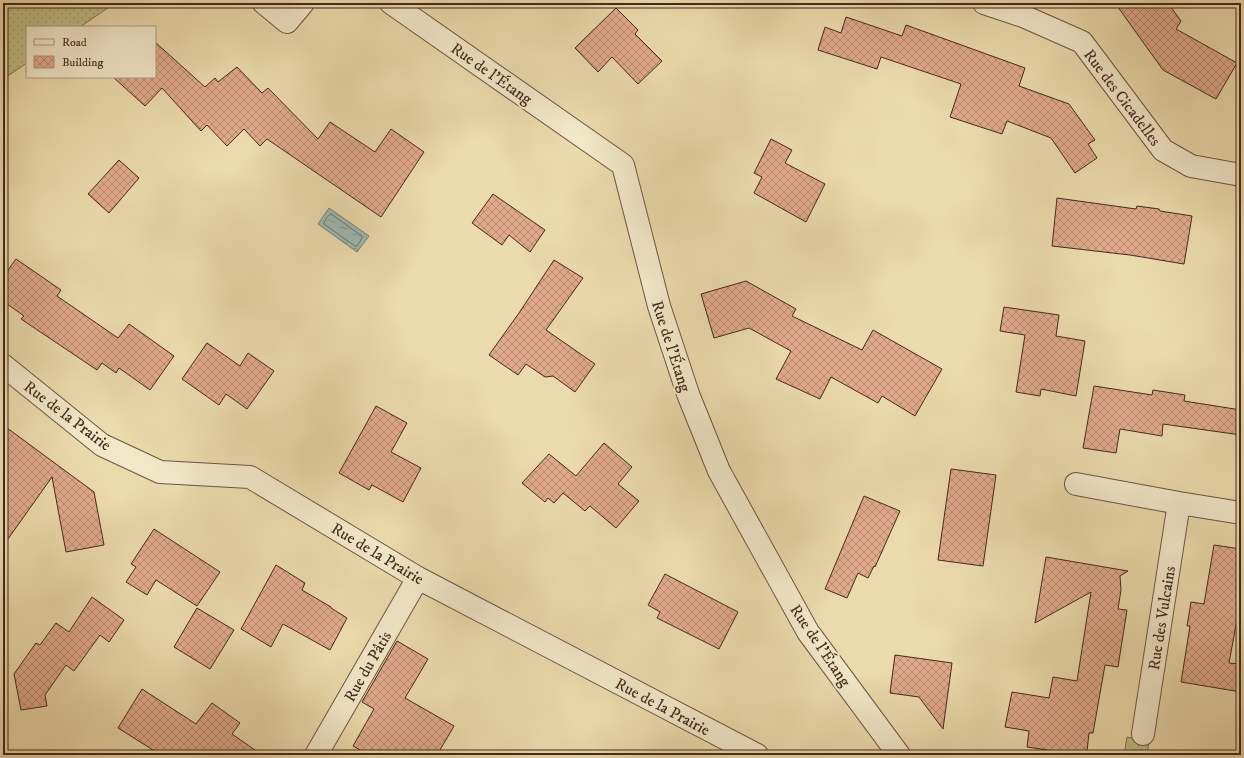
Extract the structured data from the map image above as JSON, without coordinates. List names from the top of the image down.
{
  "streets": {
    "street": [
      "Rue de l'Étang",
      "Rue des Cicadelles",
      "Rue de la Prairie",
      "Rue des Vulcains",
      "Rue du Pâtis"
    ]
  },
  "crossings": [
    ["Rue de la Prairie", "Rue du Pâtis"]
  ],
  "legend": ["Road", "Building"]
}
